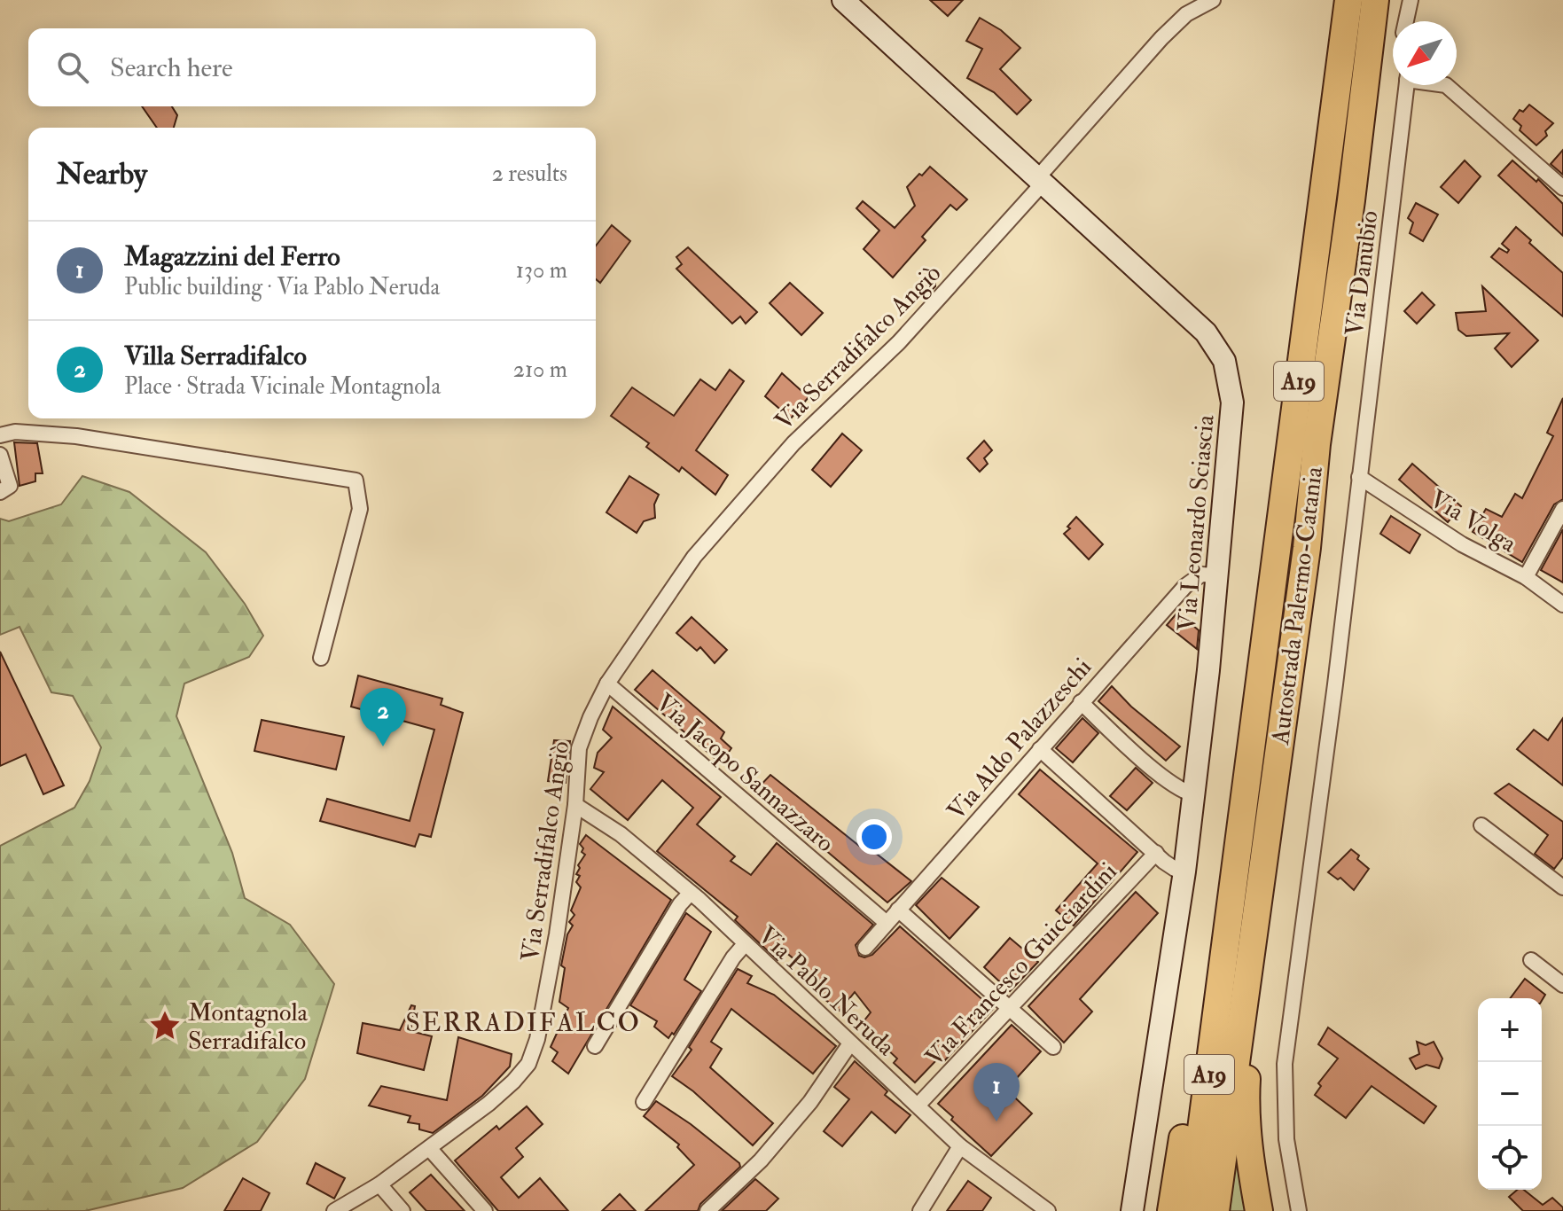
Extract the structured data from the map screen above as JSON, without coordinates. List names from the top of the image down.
{
  "streets": {
    "highway": ["A19", "Autostrada Palermo-Catania"],
    "street": [
      "Via Danubio",
      "Via Serradifalco Angiò",
      "Via Volga",
      "Via Leonardo Sciascia",
      "Via Aldo Palazzeschi",
      "Via Jacopo Sannazzaro",
      "Via Francesco Guicciardini",
      "Via Pablo Neruda"
    ]
  },
  "crossings": [
    ["Via Danubio", "Via Volga"],
    ["Via Serradifalco Angiò", "Via Leonardo Sciascia"],
    ["Via Serradifalco Angiò", "Via Jacopo Sannazzaro"],
    ["Via Serradifalco Angiò", "Via Pablo Neruda"],
    ["Via Leonardo Sciascia", "Via Aldo Palazzeschi"],
    ["Via Aldo Palazzeschi", "Via Jacopo Sannazzaro"],
    ["Via Francesco Guicciardini", "Via Pablo Neruda"]
  ],
  "districts": ["SERRADIFALCO"],
  "places": {
    "place": ["Montagnola Serradifalco"]
  },
  "north": "bottom left",
  "page": {
    "search": "Search here",
    "heading": ["Nearby", "2 results"],
    "list": [
      {
        "mark": "1",
        "name": "Magazzini del Ferro",
        "note": "Public building · Via Pablo Neruda",
        "value": "130 m"
      },
      {
        "mark": "2",
        "name": "Villa Serradifalco",
        "note": "Place · Strada Vicinale Montagnola",
        "value": "210 m"
      }
    ],
    "pins": ["2", "1"],
    "map_buttons": ["+", "−"]
  }
}
